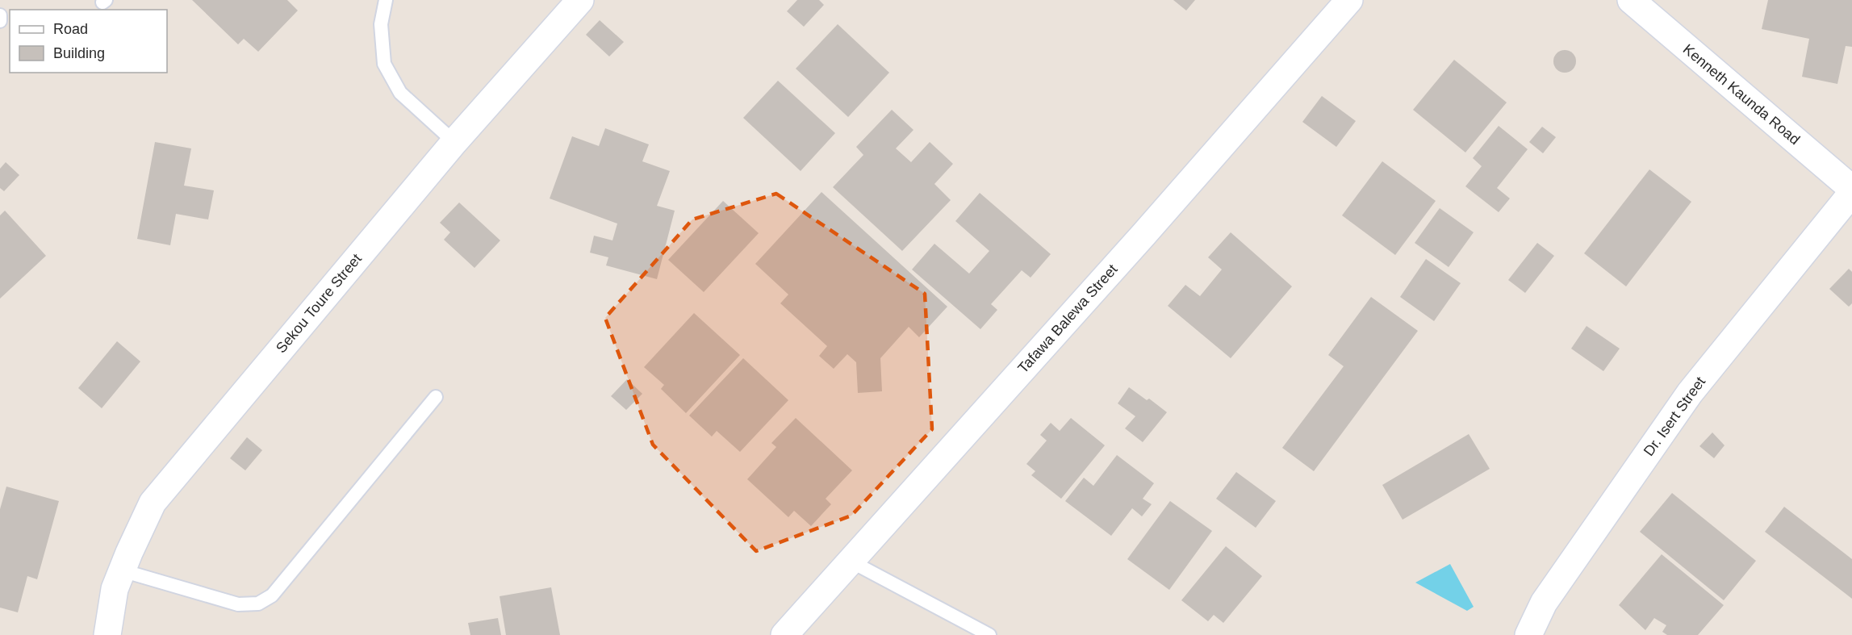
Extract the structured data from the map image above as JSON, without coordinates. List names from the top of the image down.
{
  "streets": {
    "street": [
      "Kenneth Kaunda Road",
      "Sekou Toure Street",
      "Tafawa Balewa Street",
      "Dr. Isert Street"
    ]
  },
  "crossings": [
    ["Kenneth Kaunda Road", "Dr. Isert Street"]
  ],
  "legend": ["Road", "Building"]
}
